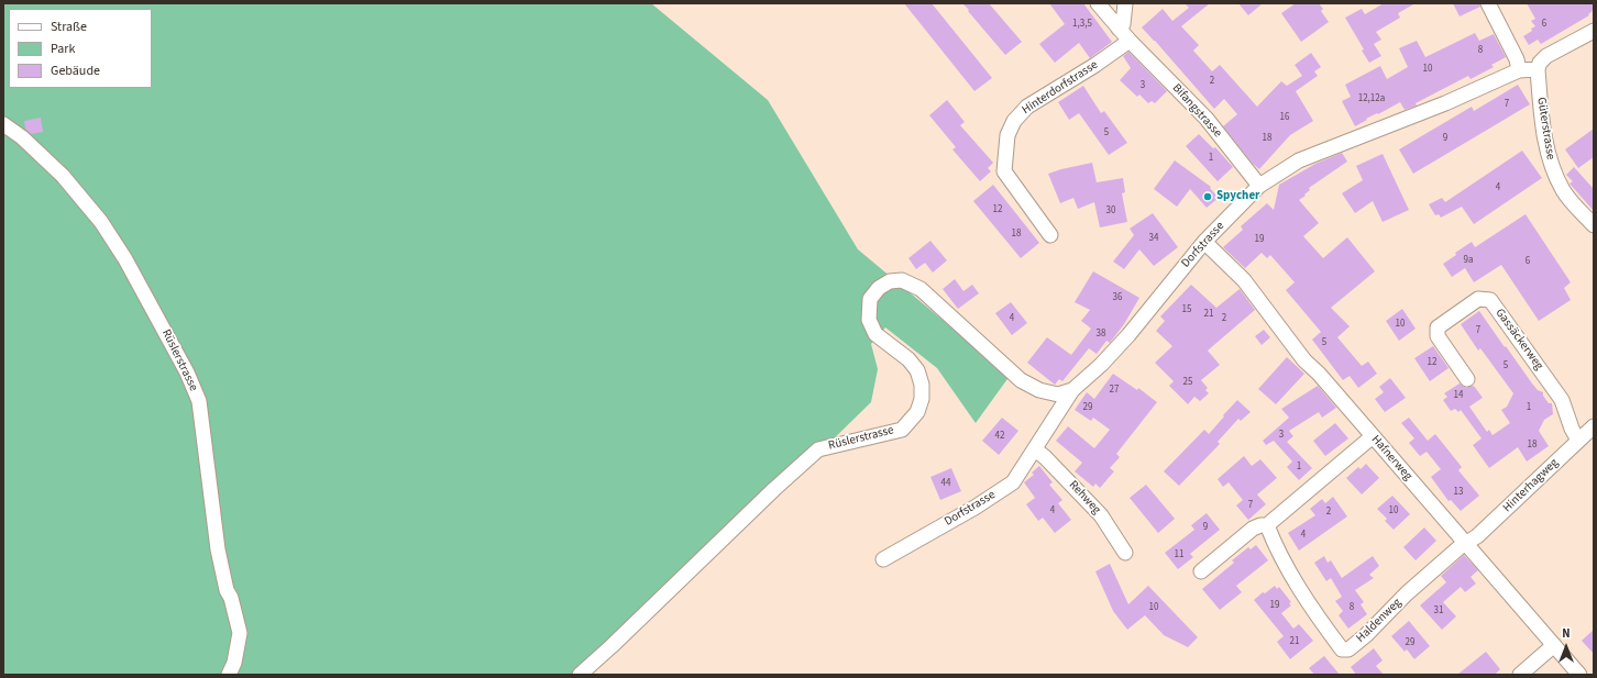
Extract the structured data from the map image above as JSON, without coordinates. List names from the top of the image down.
{
  "streets": {
    "street": [
      "Hinterdorfstrasse",
      "Bifangstrasse",
      "Güterstrasse",
      "Dorfstrasse",
      "Gassäckerweg",
      "Rüslerstrasse",
      "Hafnerweg",
      "Hinterhagweg",
      "Rehweg",
      "Haldenweg"
    ]
  },
  "crossings": [
    ["Hinterdorfstrasse", "Bifangstrasse"],
    ["Bifangstrasse", "Dorfstrasse"],
    ["Güterstrasse", "Dorfstrasse"],
    ["Dorfstrasse", "Rüslerstrasse"],
    ["Dorfstrasse", "Hafnerweg"],
    ["Dorfstrasse", "Rehweg"],
    ["Gassäckerweg", "Hinterhagweg"],
    ["Hafnerweg", "Hinterhagweg"],
    ["Hafnerweg", "Haldenweg"],
    ["Hinterhagweg", "Haldenweg"]
  ],
  "places": ["Spycher"],
  "house_numbers": [
    "1,3,5",
    "6",
    "8",
    "10",
    "2",
    "3",
    "12,12a",
    "7",
    "16",
    "5",
    "18",
    "9",
    "1",
    "4",
    "12",
    "30",
    "18",
    "34",
    "19",
    "9a",
    "6",
    "36",
    "15",
    "21",
    "4",
    "2",
    "10",
    "7",
    "38",
    "5",
    "12",
    "5",
    "25",
    "27",
    "14",
    "29",
    "1",
    "3",
    "42",
    "18",
    "1",
    "44",
    "13",
    "7",
    "4",
    "10",
    "2",
    "9",
    "4",
    "11",
    "19",
    "10",
    "8",
    "31",
    "21",
    "29"
  ],
  "legend": ["Straße", "Park", "Gebäude"],
  "north": "top"
}
